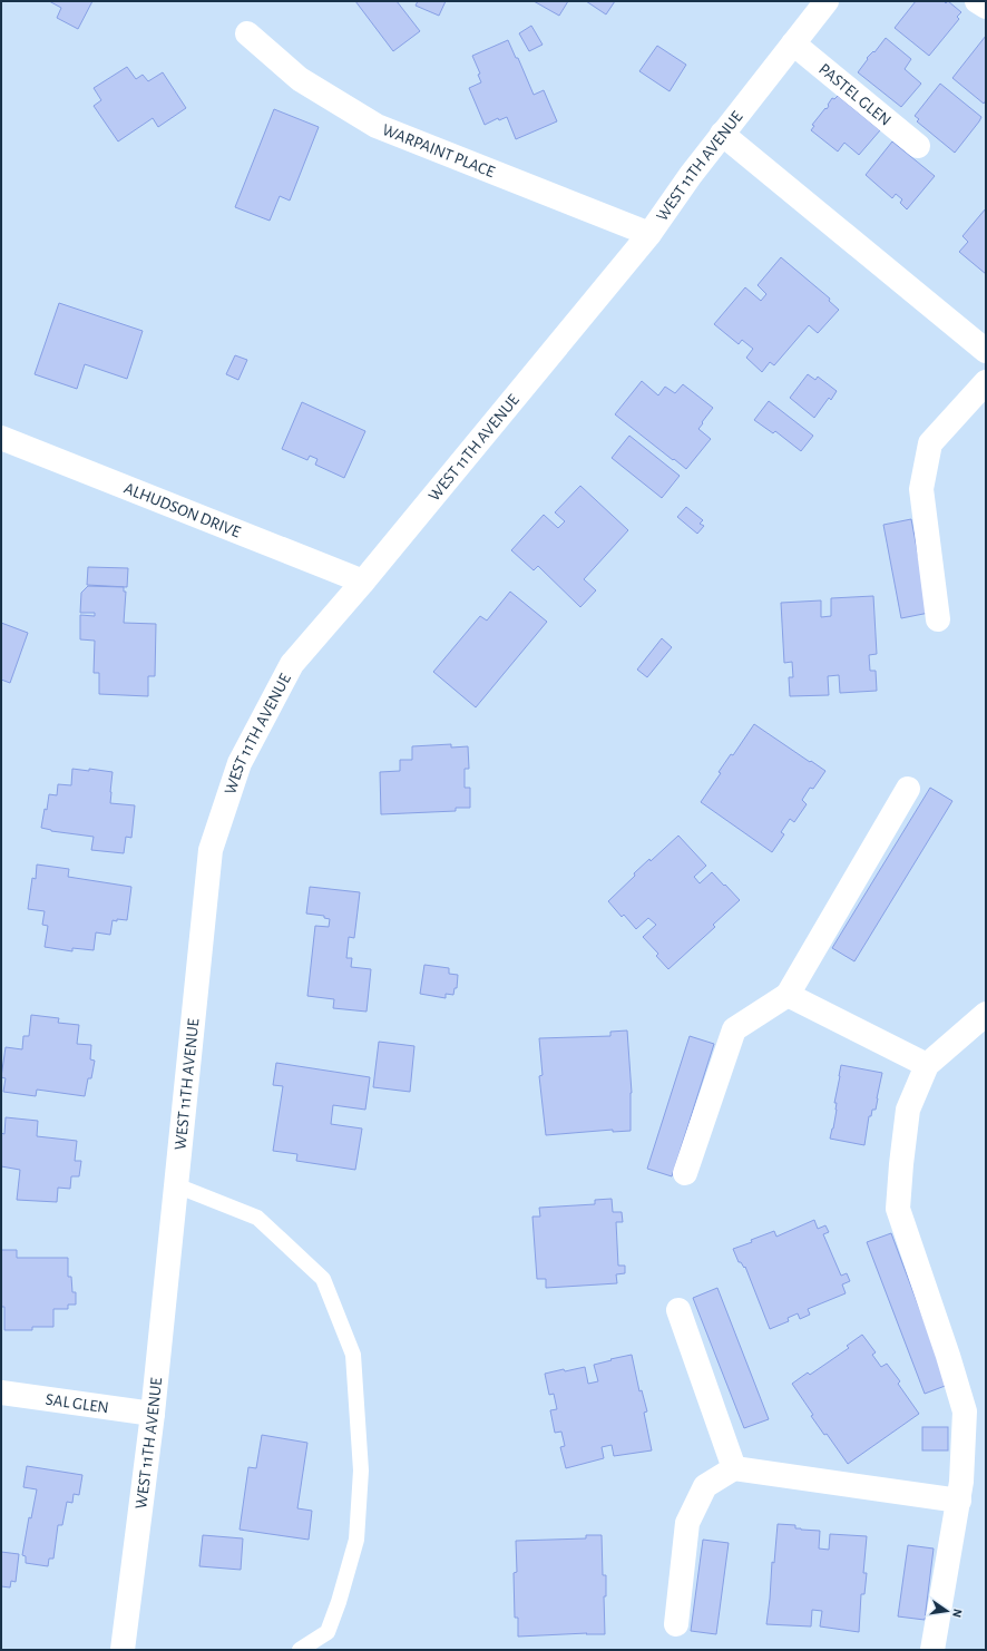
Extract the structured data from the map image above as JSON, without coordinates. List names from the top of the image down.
{
  "streets": {
    "street": [
      "PASTEL GLEN",
      "WARPAINT PLACE",
      "WEST 11TH AVENUE",
      "ALHUDSON DRIVE",
      "SAL GLEN"
    ]
  },
  "crossings": [
    ["PASTEL GLEN", "WEST 11TH AVENUE"],
    ["WARPAINT PLACE", "WEST 11TH AVENUE"],
    ["WEST 11TH AVENUE", "ALHUDSON DRIVE"],
    ["WEST 11TH AVENUE", "SAL GLEN"]
  ],
  "north": "right"
}
